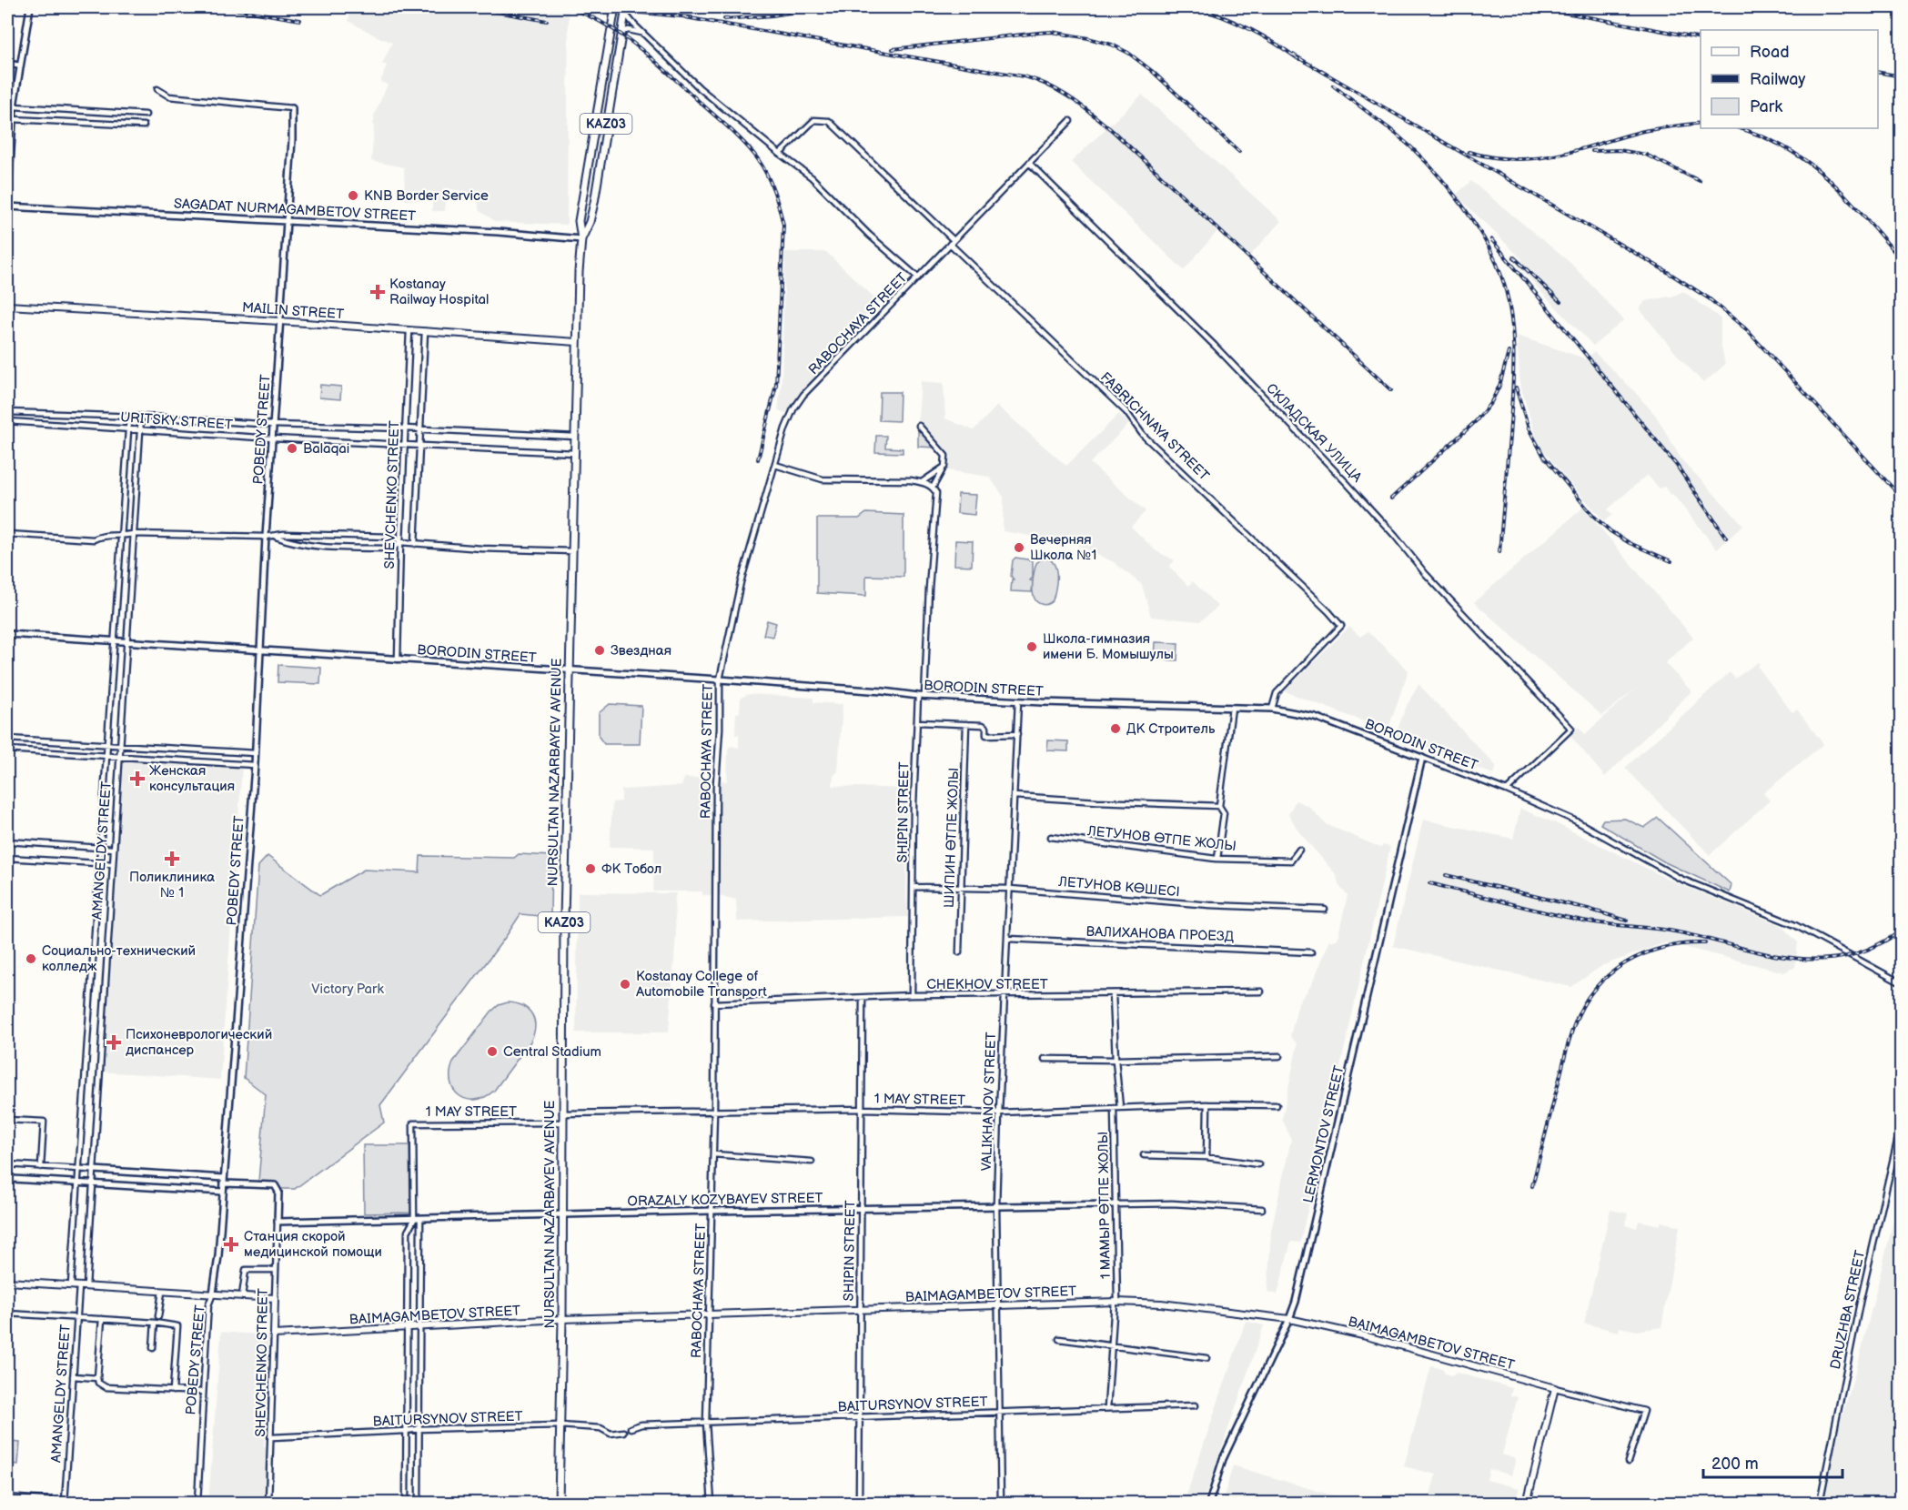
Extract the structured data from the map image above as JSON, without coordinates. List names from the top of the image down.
{
  "streets": {
    "main road": [
      "KАZ03",
      "MAILIN STREET",
      "SHEVCHENKO STREET",
      "NURSULTAN NAZARBAYEV AVENUE",
      "BAIMAGAMBETOV STREET"
    ],
    "street": [
      "SAGADAT NURMAGAMBETOV STREET",
      "RABOCHAYA STREET",
      "URITSKY STREET",
      "FABRICHNAYA STREET",
      "POBEDY STREET",
      "СКЛАДСКАЯ УЛИЦА",
      "BORODIN STREET",
      "SHIPIN STREET",
      "ШИПИН ӨТПЕ ЖОЛЫ",
      "ЛЕТУНОВ ӨТПЕ ЖОЛЫ",
      "AMANGELDY STREET",
      "ЛЕТУНОВ КӨШЕСІ",
      "ВАЛИХАНОВА ПРОЕЗД",
      "CHEKHOV STREET",
      "1 MAY STREET",
      "VALIKHANOV STREET",
      "LERMONTOV STREET",
      "ORAZALY KOZYBAYEV STREET",
      "1 МАМЫР ӨТПЕ ЖОЛЫ",
      "DRUZHBA STREET",
      "BAITURSYNOV STREET"
    ]
  },
  "crossings": [
    ["SAGADAT NURMAGAMBETOV STREET", "POBEDY STREET"],
    ["SAGADAT NURMAGAMBETOV STREET", "NURSULTAN NAZARBAYEV AVENUE"],
    ["MAILIN STREET", "POBEDY STREET"],
    ["MAILIN STREET", "SHEVCHENKO STREET"],
    ["MAILIN STREET", "NURSULTAN NAZARBAYEV AVENUE"],
    ["RABOCHAYA STREET", "FABRICHNAYA STREET"],
    ["RABOCHAYA STREET", "СКЛАДСКАЯ УЛИЦА"],
    ["RABOCHAYA STREET", "BORODIN STREET"],
    ["RABOCHAYA STREET", "CHEKHOV STREET"],
    ["RABOCHAYA STREET", "1 MAY STREET"],
    ["RABOCHAYA STREET", "ORAZALY KOZYBAYEV STREET"],
    ["RABOCHAYA STREET", "BAIMAGAMBETOV STREET"],
    ["RABOCHAYA STREET", "BAITURSYNOV STREET"],
    ["URITSKY STREET", "POBEDY STREET"],
    ["URITSKY STREET", "SHEVCHENKO STREET"],
    ["URITSKY STREET", "NURSULTAN NAZARBAYEV AVENUE"],
    ["URITSKY STREET", "AMANGELDY STREET"],
    ["FABRICHNAYA STREET", "BORODIN STREET"],
    ["POBEDY STREET", "BORODIN STREET"],
    ["СКЛАДСКАЯ УЛИЦА", "BORODIN STREET"],
    ["SHEVCHENKO STREET", "BORODIN STREET"],
    ["SHEVCHENKO STREET", "ORAZALY KOZYBAYEV STREET"],
    ["SHEVCHENKO STREET", "BAIMAGAMBETOV STREET"],
    ["SHEVCHENKO STREET", "BAITURSYNOV STREET"],
    ["BORODIN STREET", "NURSULTAN NAZARBAYEV AVENUE"],
    ["BORODIN STREET", "SHIPIN STREET"],
    ["BORODIN STREET", "AMANGELDY STREET"],
    ["BORODIN STREET", "VALIKHANOV STREET"],
    ["BORODIN STREET", "LERMONTOV STREET"],
    ["NURSULTAN NAZARBAYEV AVENUE", "1 MAY STREET"],
    ["NURSULTAN NAZARBAYEV AVENUE", "ORAZALY KOZYBAYEV STREET"],
    ["NURSULTAN NAZARBAYEV AVENUE", "BAIMAGAMBETOV STREET"],
    ["NURSULTAN NAZARBAYEV AVENUE", "BAITURSYNOV STREET"],
    ["SHIPIN STREET", "ЛЕТУНОВ КӨШЕСІ"],
    ["SHIPIN STREET", "CHEKHOV STREET"],
    ["SHIPIN STREET", "1 MAY STREET"],
    ["SHIPIN STREET", "ORAZALY KOZYBAYEV STREET"],
    ["SHIPIN STREET", "BAIMAGAMBETOV STREET"],
    ["SHIPIN STREET", "BAITURSYNOV STREET"],
    ["ШИПИН ӨТПЕ ЖОЛЫ", "ЛЕТУНОВ КӨШЕСІ"],
    ["ЛЕТУНОВ КӨШЕСІ", "VALIKHANOV STREET"],
    ["ВАЛИХАНОВА ПРОЕЗД", "VALIKHANOV STREET"],
    ["CHEKHOV STREET", "VALIKHANOV STREET"],
    ["1 MAY STREET", "VALIKHANOV STREET"],
    ["1 MAY STREET", "ORAZALY KOZYBAYEV STREET"],
    ["1 MAY STREET", "1 МАМЫР ӨТПЕ ЖОЛЫ"],
    ["VALIKHANOV STREET", "ORAZALY KOZYBAYEV STREET"],
    ["VALIKHANOV STREET", "BAIMAGAMBETOV STREET"],
    ["VALIKHANOV STREET", "BAITURSYNOV STREET"],
    ["LERMONTOV STREET", "BAIMAGAMBETOV STREET"],
    ["ORAZALY KOZYBAYEV STREET", "1 МАМЫР ӨТПЕ ЖОЛЫ"],
    ["1 МАМЫР ӨТПЕ ЖОЛЫ", "BAIMAGAMBETOV STREET"],
    ["1 МАМЫР ӨТПЕ ЖОЛЫ", "BAITURSYNOV STREET"]
  ],
  "parks": ["Victory Park"],
  "places": {
    "other": [
      "KNB Border Service",
      "Balaqai",
      "Вечерняя Школа №1",
      "Школа-гимназия имени Б. Момышулы",
      "Звездная",
      "ДК Строитель",
      "ФК Тобол",
      "Социально-технический колледж",
      "Kostanay College of Automobile Transport",
      "Central Stadium"
    ],
    "health": [
      "Kostanay Railway Hospital",
      "Женская консультация",
      "Поликлиника № 1",
      "Психоневрологический диспансер",
      "Станция скорой медицинской помощи"
    ]
  },
  "legend": ["Road", "Railway", "Park"],
  "scale_bar": "200 m"
}
